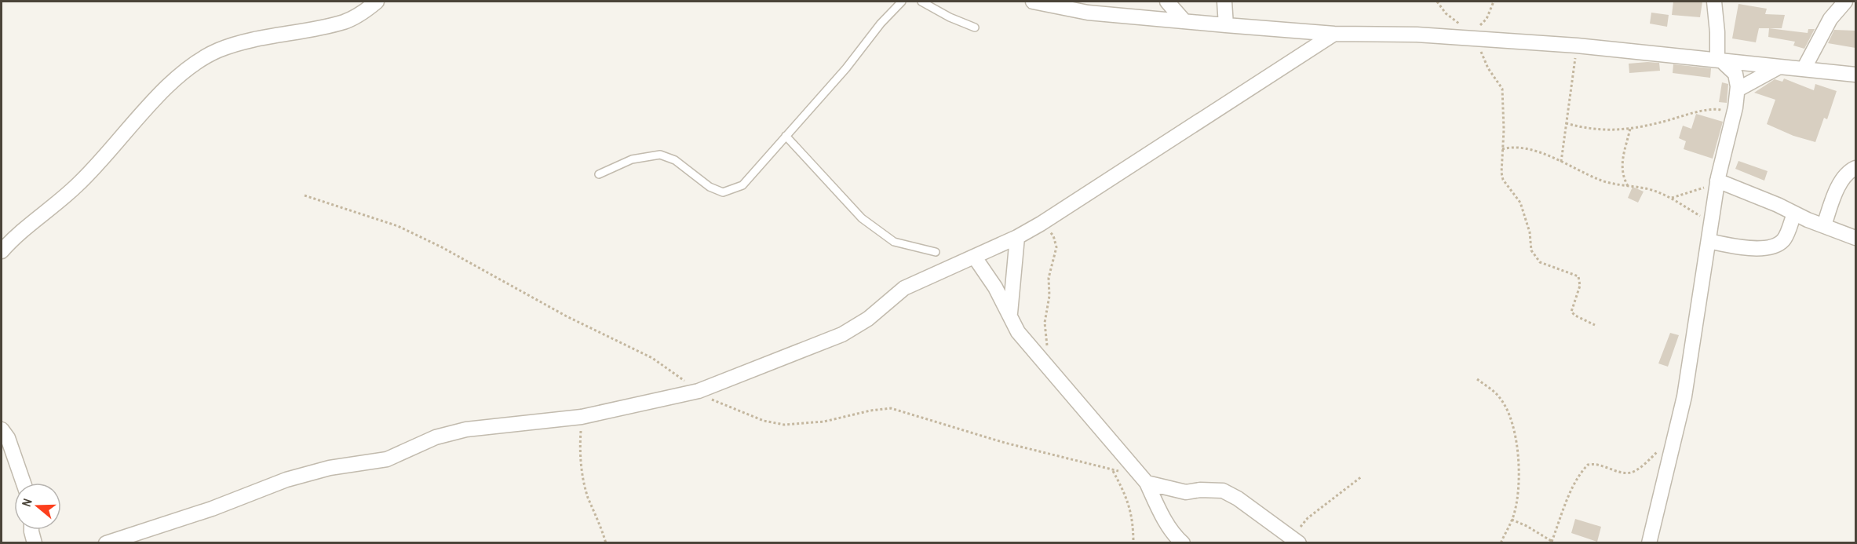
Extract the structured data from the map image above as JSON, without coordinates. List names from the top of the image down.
{
  "north": "left"
}
